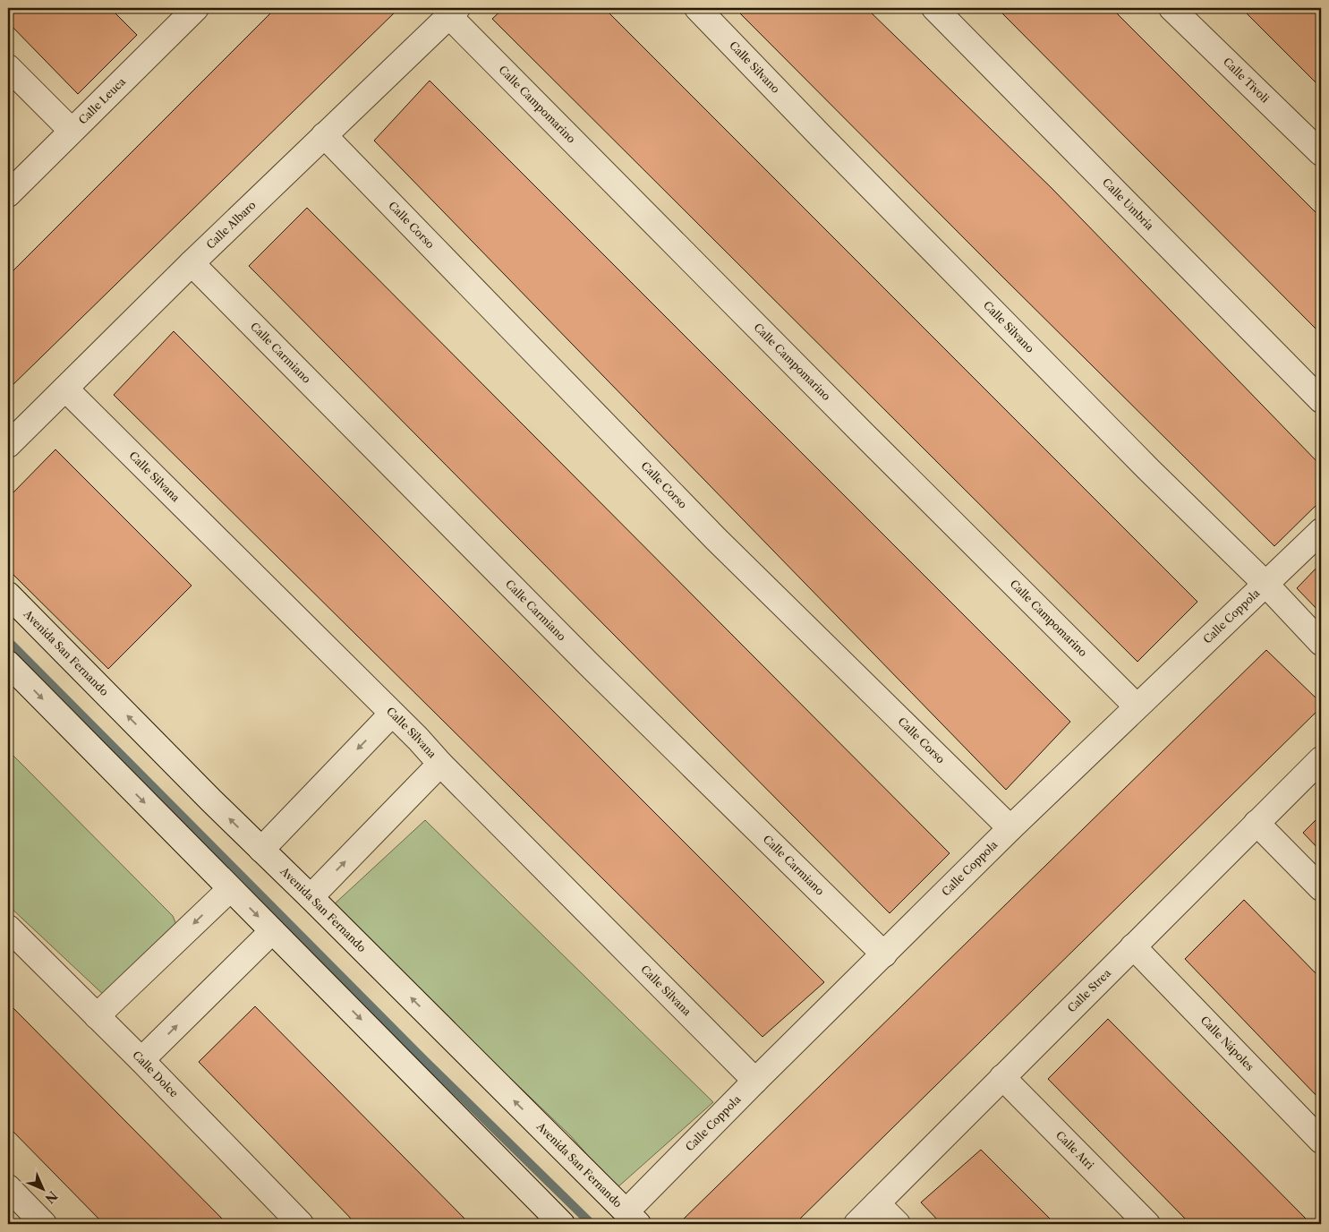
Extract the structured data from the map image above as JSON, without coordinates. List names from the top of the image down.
{
  "streets": {
    "street": [
      "Calle Silvano",
      "Calle Tivoli",
      "Calle Leuca",
      "Calle Campomarino",
      "Calle Umbría",
      "Calle Albaro",
      "Calle Corso",
      "Calle Carmiano",
      "Calle Silvana",
      "Calle Coppola",
      "Avenida San Fernando",
      "Calle Strea",
      "Calle Nápoles",
      "Calle Dolce",
      "Calle Atri"
    ]
  },
  "crossings": [
    ["Calle Silvano", "Calle Coppola"],
    ["Calle Campomarino", "Calle Albaro"],
    ["Calle Campomarino", "Calle Coppola"],
    ["Calle Albaro", "Calle Corso"],
    ["Calle Albaro", "Calle Carmiano"],
    ["Calle Albaro", "Calle Silvana"],
    ["Calle Corso", "Calle Coppola"],
    ["Calle Carmiano", "Calle Coppola"],
    ["Calle Silvana", "Calle Coppola"],
    ["Calle Coppola", "Avenida San Fernando"],
    ["Calle Strea", "Calle Nápoles"],
    ["Calle Strea", "Calle Atri"]
  ],
  "north": "bottom right"
}
